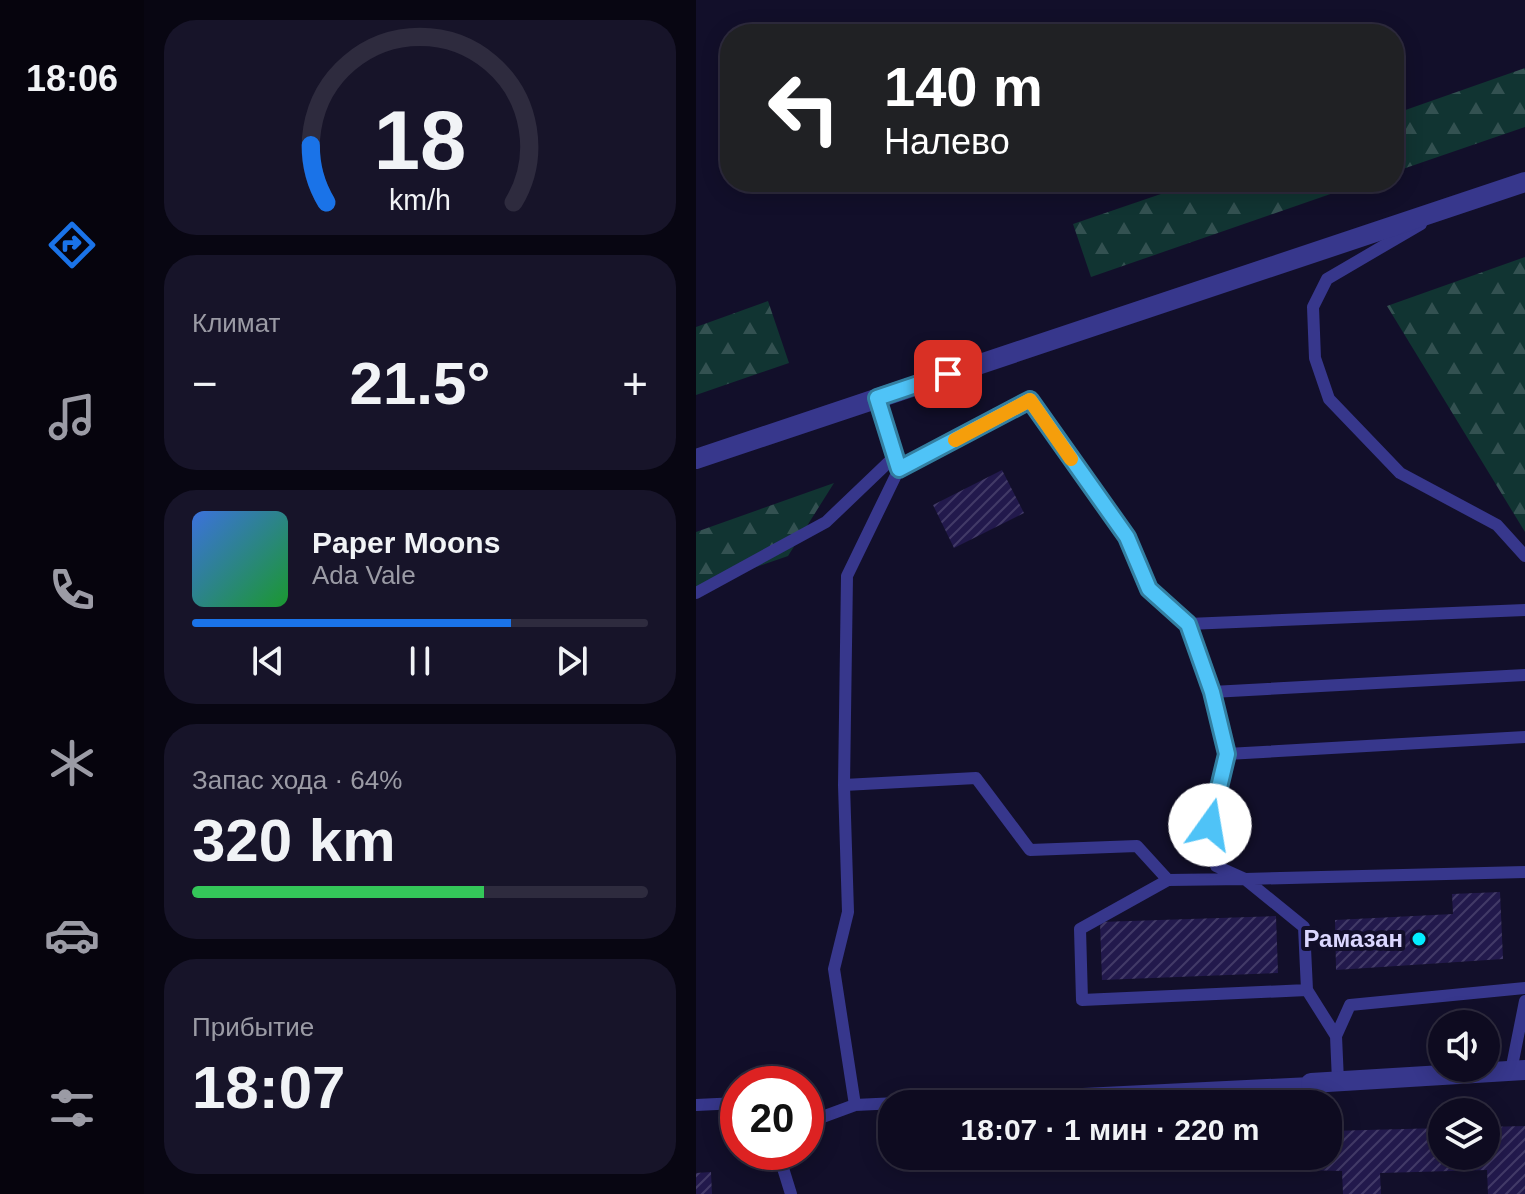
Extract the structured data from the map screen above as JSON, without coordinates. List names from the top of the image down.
{
  "places": ["Рамазан"],
  "page": {
    "tabs": "18:06",
    "turn": ["140 m", "Налево"],
    "tile": [
      "Климат",
      ["Запас хода · 64%", "320 km"],
      ["Прибытие", "18:07"]
    ],
    "heat": ["−", "21.5°", "+"],
    "song": ["Paper Moons", "Ada Vale"],
    "limit": "20",
    "trip": "18:07 · 1 мин · 220 m",
    "gauge": ["18", "km/h"]
  }
}
